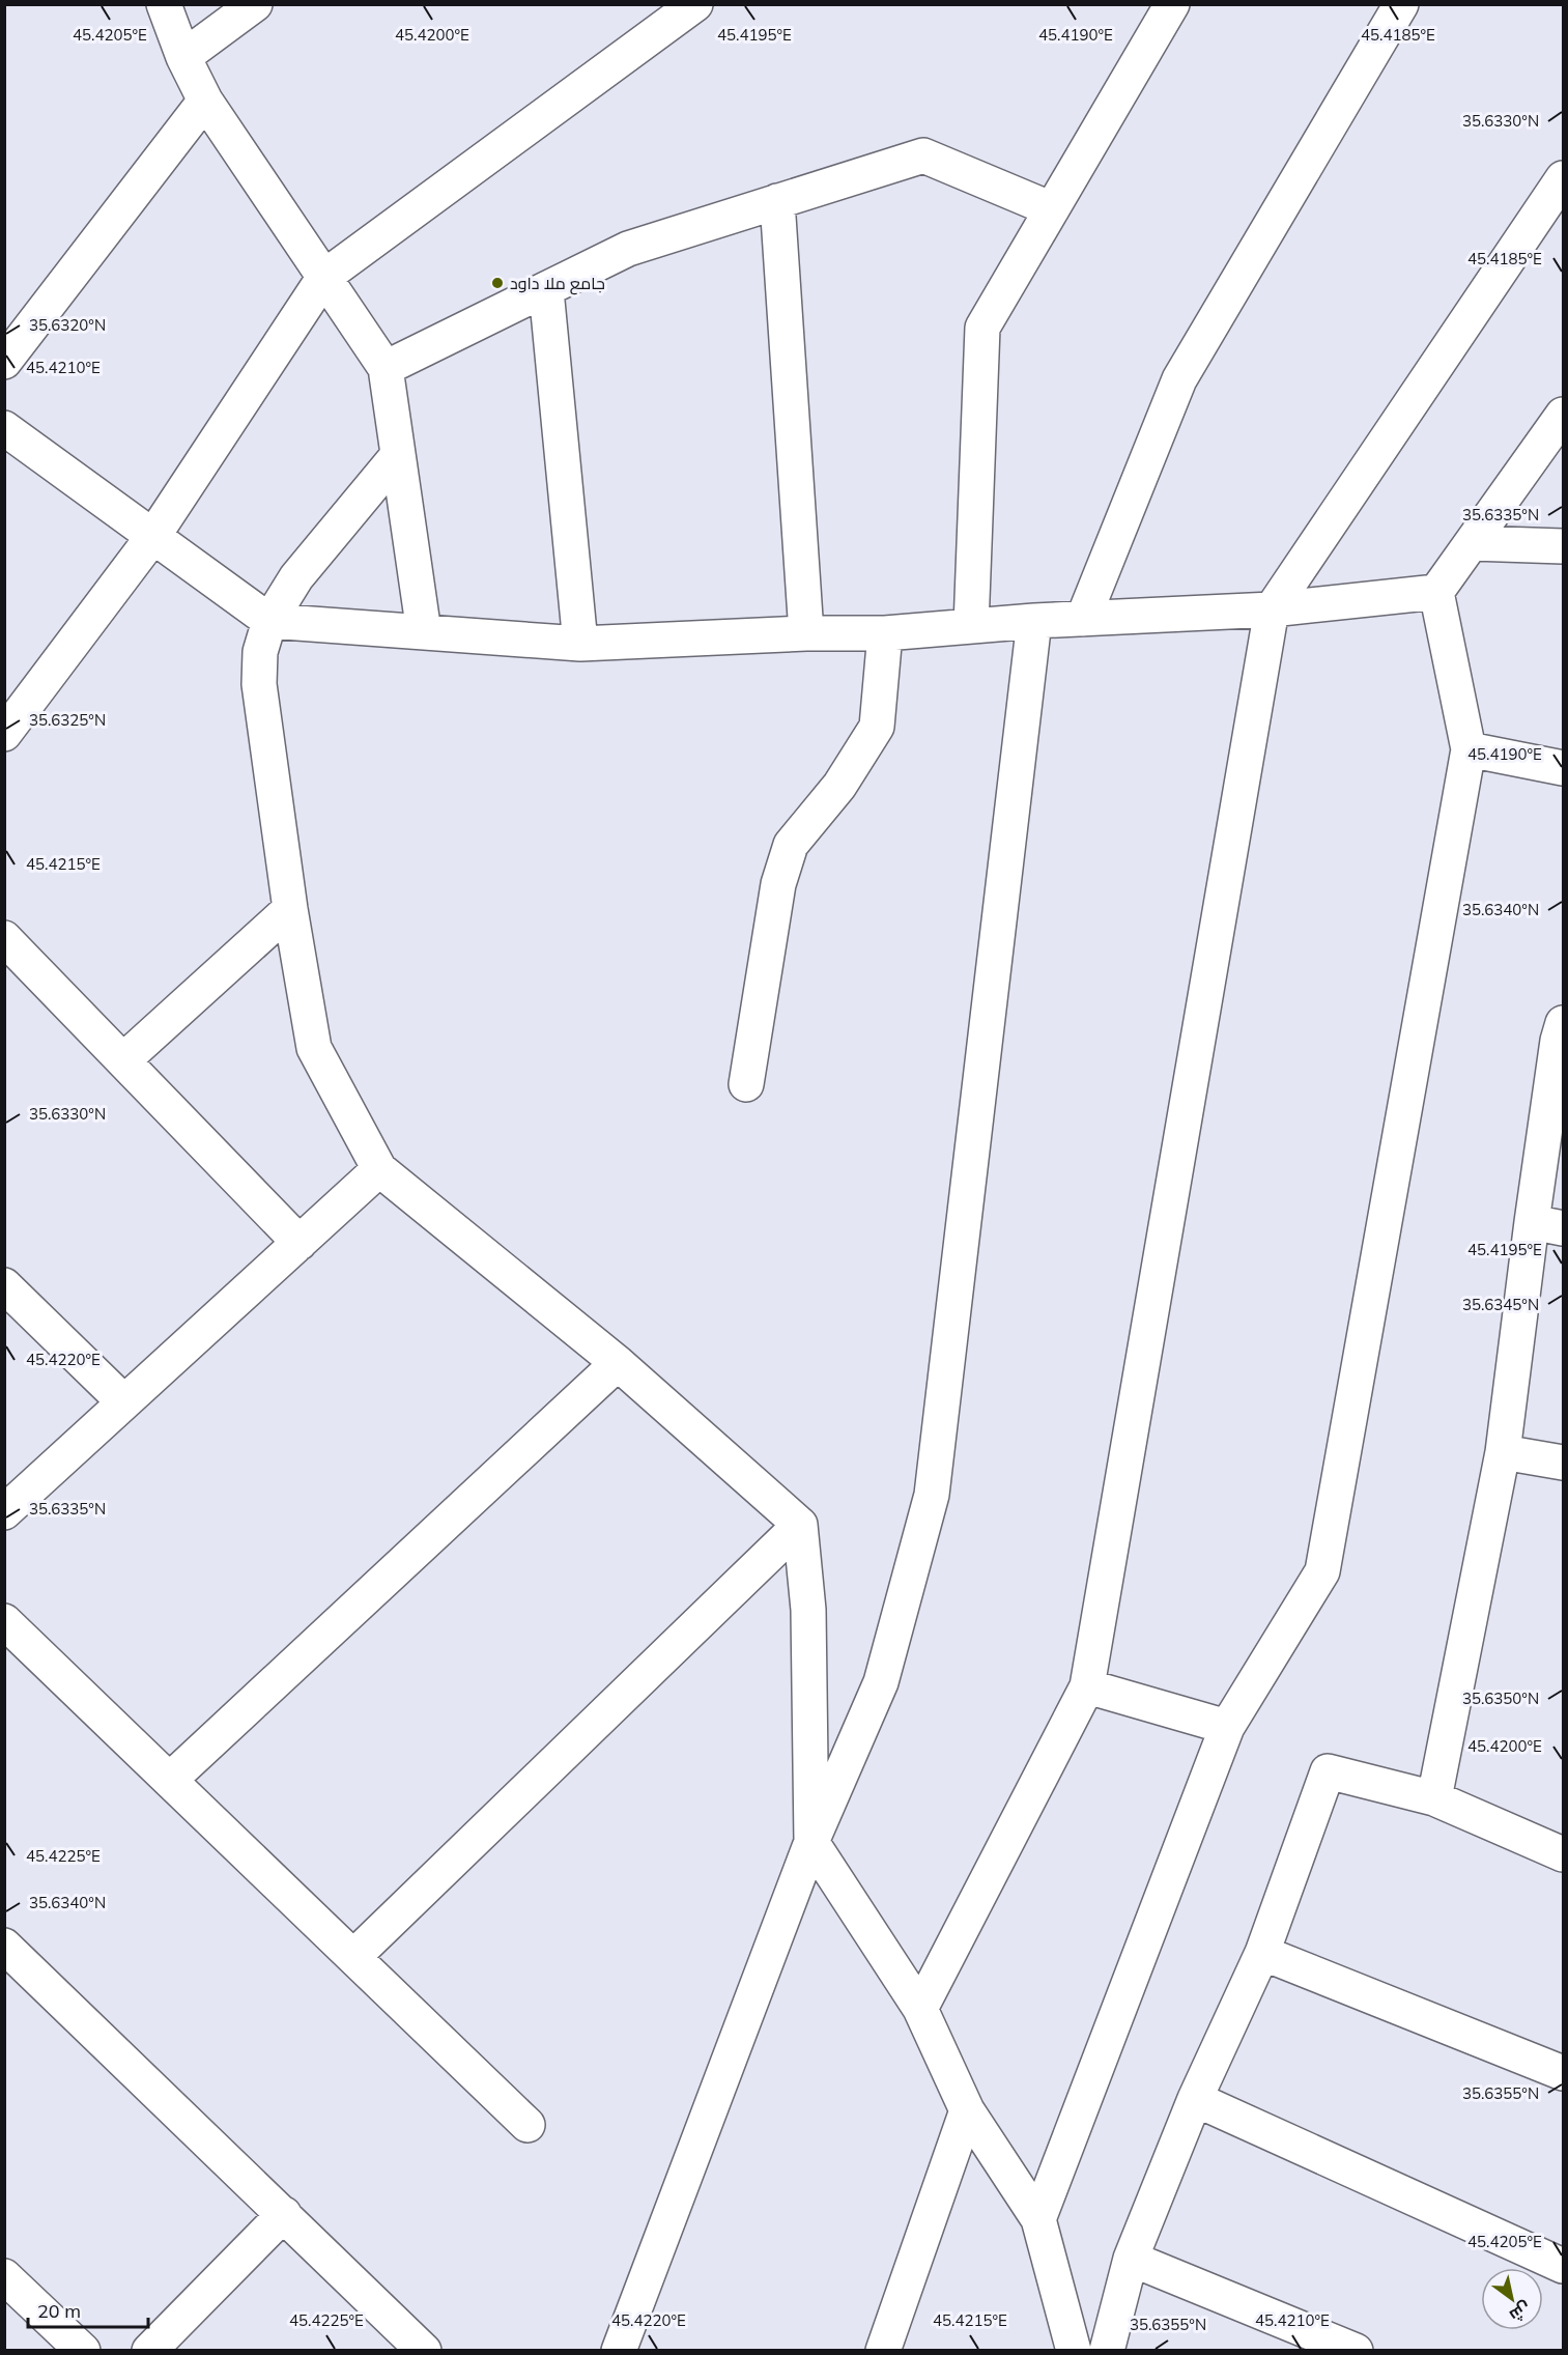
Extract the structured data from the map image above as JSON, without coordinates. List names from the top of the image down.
{
  "places": ["جامع ملا داود"],
  "scale_bar": "20 m",
  "north": "bottom right",
  "coordinates": [
    "45.4205°E",
    "45.4200°E",
    "45.4195°E",
    "45.4190°E",
    "45.4185°E",
    "35.6330°N",
    "35.6320°N",
    "45.4210°E",
    "35.6335°N",
    "35.6325°N",
    "45.4215°E",
    "35.6340°N",
    "35.6345°N",
    "45.4220°E",
    "35.6350°N",
    "45.4225°E",
    "35.6355°N"
  ]
}
